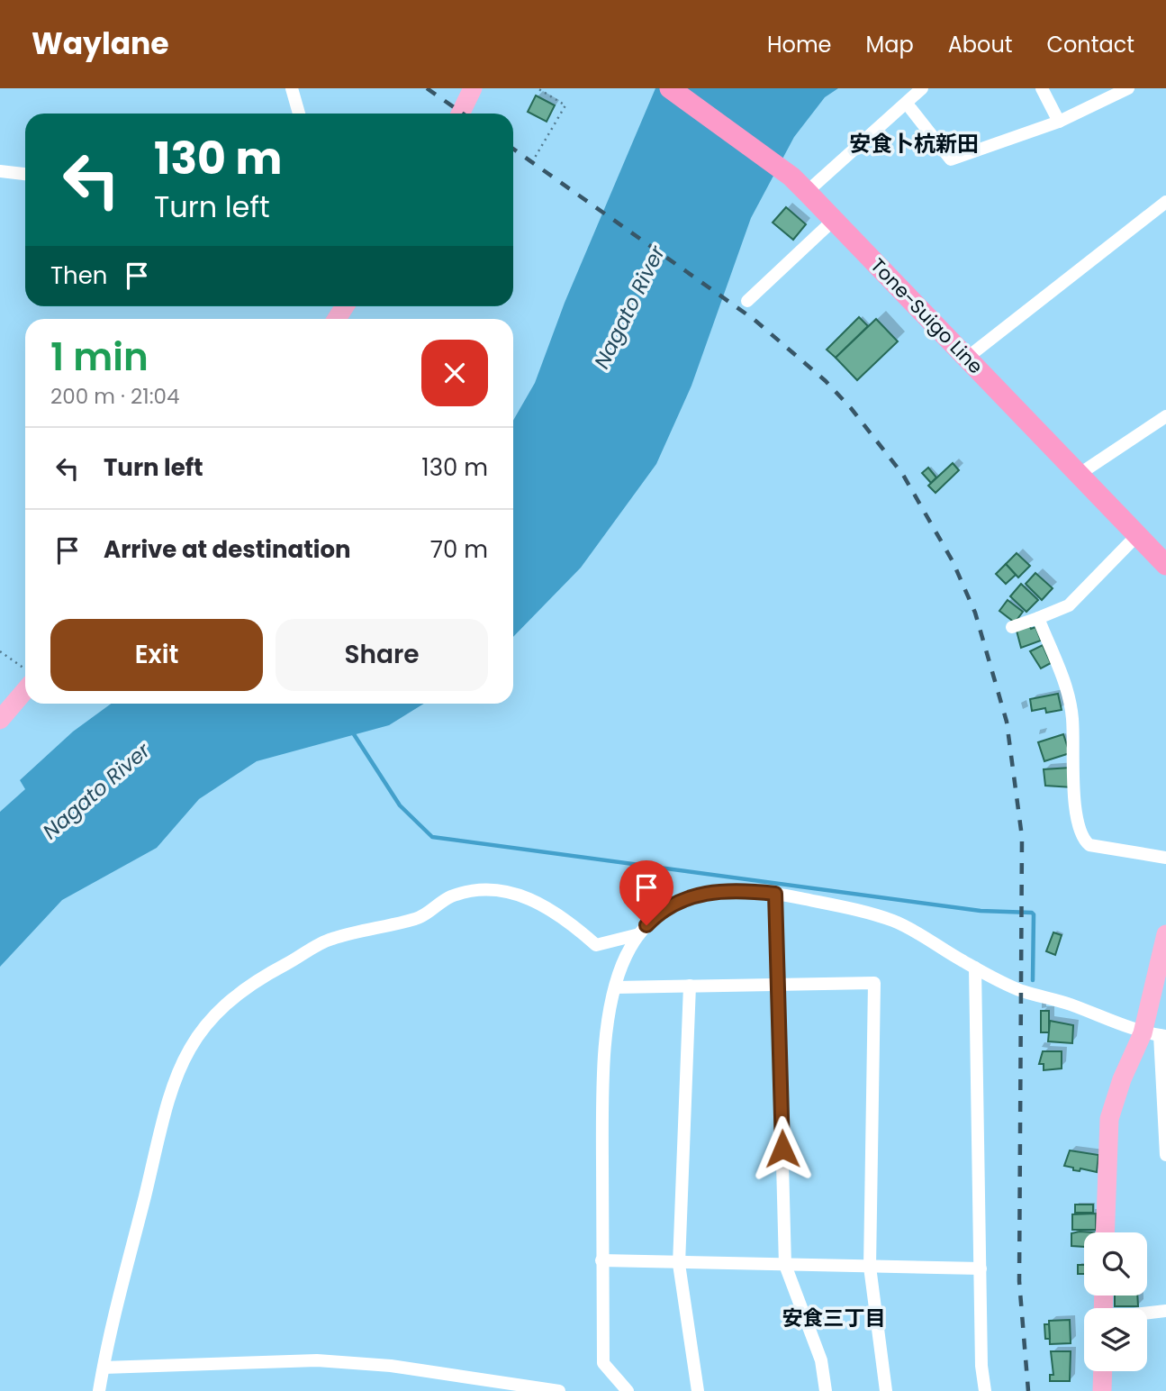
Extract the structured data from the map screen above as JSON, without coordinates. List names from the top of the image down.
{
  "streets": {
    "highway": ["Tone-Suigo Line"]
  },
  "districts": ["安食卜杭新田", "安食三丁目"],
  "water": ["Nagato River"],
  "page": {
    "header": "Waylane",
    "nav": [
      "Home",
      "Map",
      "About",
      "Contact"
    ],
    "turn": ["130 m", "Turn left"],
    "then": "Then",
    "heading": ["1 min", "200 m · 21:04"],
    "list": [
      {
        "name": "Turn left",
        "value": "130 m"
      },
      {
        "name": "Arrive at destination",
        "value": "70 m"
      }
    ],
    "buttons": ["Exit", "Share"]
  }
}
